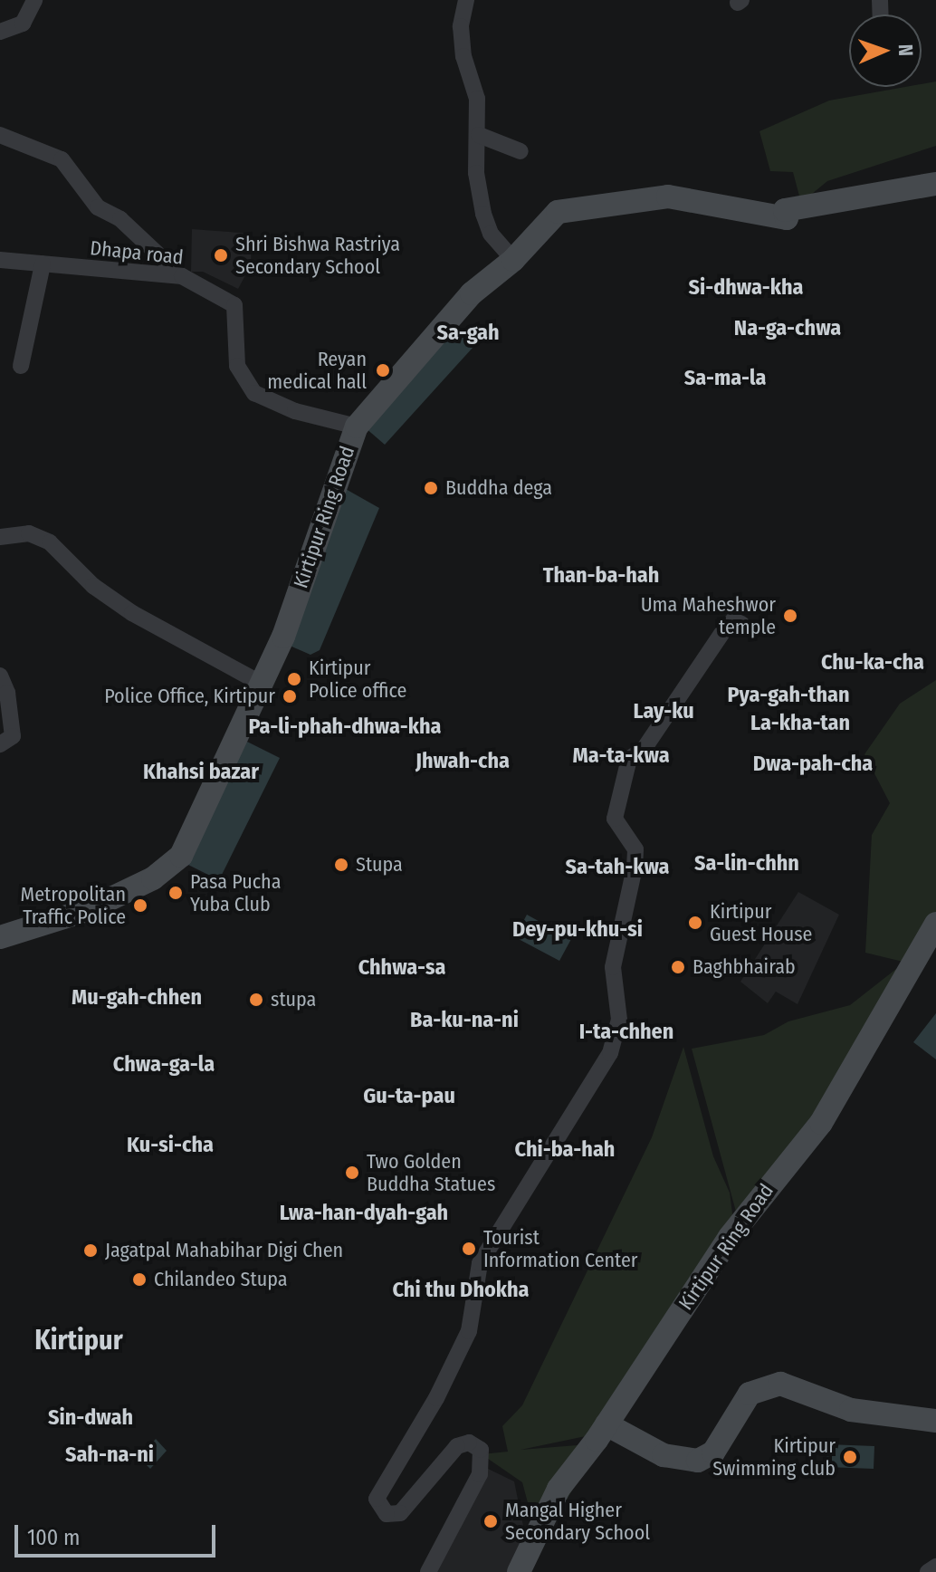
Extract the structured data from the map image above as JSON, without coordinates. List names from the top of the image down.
{
  "streets": {
    "street": ["Dhapa road", "Kirtipur Ring Road"]
  },
  "crossings": [
    ["Dhapa road", "Kirtipur Ring Road"]
  ],
  "districts": [
    "Si-dhwa-kha",
    "Na-ga-chwa",
    "Sa-gah",
    "Sa-ma-la",
    "Than-ba-hah",
    "Chu-ka-cha",
    "Pya-gah-than",
    "Lay-ku",
    "La-kha-tan",
    "Pa-li-phah-dhwa-kha",
    "Ma-ta-kwa",
    "Jhwah-cha",
    "Dwa-pah-cha",
    "Khahsi bazar",
    "Sa-lin-chhn",
    "Sa-tah-kwa",
    "Dey-pu-khu-si",
    "Chhwa-sa",
    "Mu-gah-chhen",
    "Ba-ku-na-ni",
    "I-ta-chhen",
    "Chwa-ga-la",
    "Gu-ta-pau",
    "Ku-si-cha",
    "Chi-ba-hah",
    "Lwa-han-dyah-gah",
    "Chi thu Dhokha",
    "Kirtipur",
    "Sin-dwah",
    "Sah-na-ni"
  ],
  "places": [
    "Shri Bishwa Rastriya Secondary School",
    "Reyan medical hall",
    "Buddha dega",
    "Uma Maheshwor temple",
    "Kirtipur Police office",
    "Police Office, Kirtipur",
    "Stupa",
    "Pasa Pucha Yuba Club",
    "Metropolitan Traffic Police",
    "Kirtipur Guest House",
    "Baghbhairab",
    "stupa",
    "Two Golden Buddha Statues",
    "Tourist Information Center",
    "Jagatpal Mahabihar Digi Chen",
    "Chilandeo Stupa",
    "Kirtipur Swimming club",
    "Mangal Higher Secondary School"
  ],
  "scale_bar": "100 m",
  "north": "right"
}
